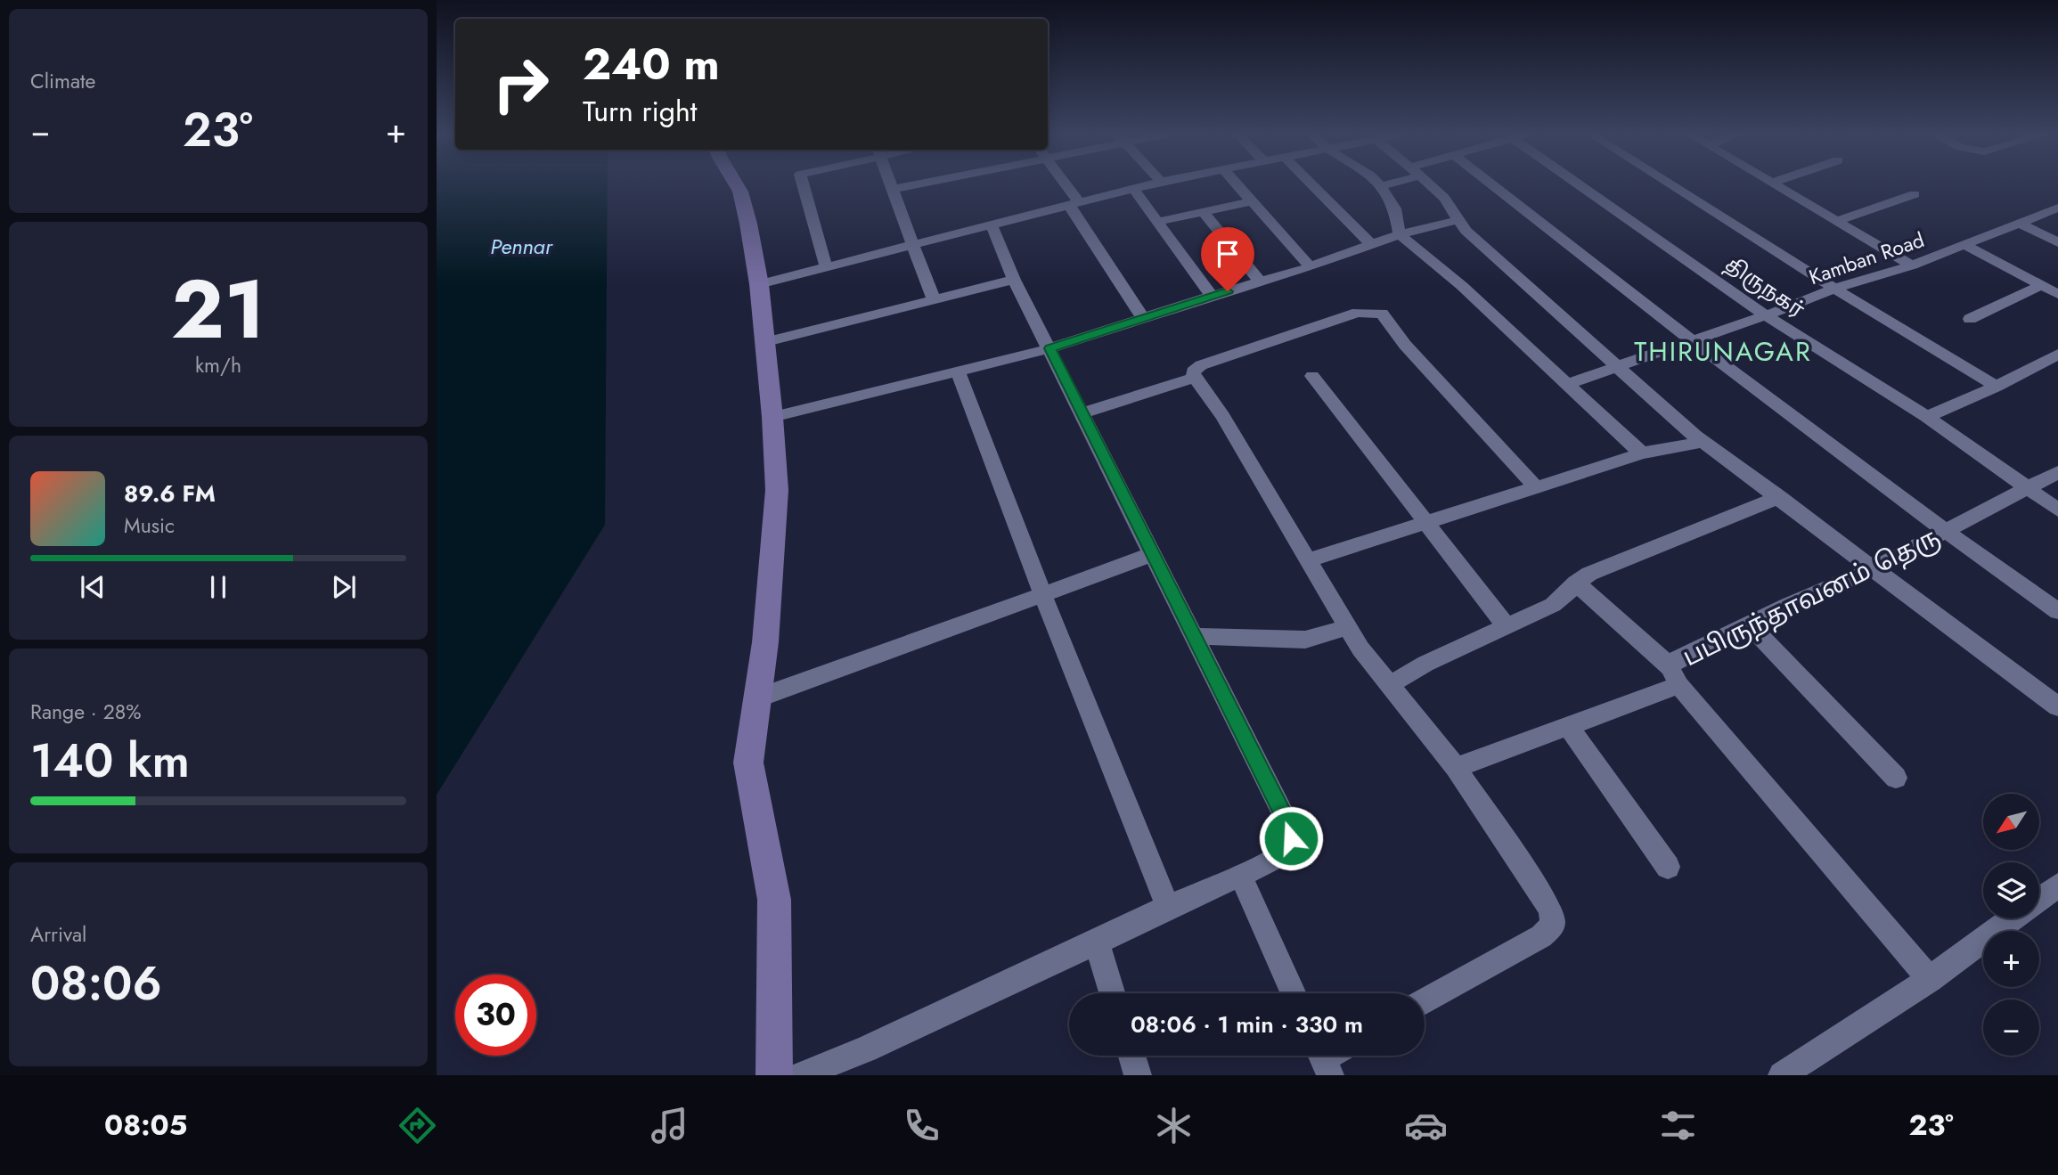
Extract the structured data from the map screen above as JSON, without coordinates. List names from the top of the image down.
{
  "streets": {
    "street": ["Kamban Road", "திருநகர்", "பபிருந்தாவனம் தெரு"]
  },
  "crossings": [
    ["Kamban Road", "திருநகர்"],
    ["திருநகர்", "பபிருந்தாவனம் தெரு"]
  ],
  "districts": ["THIRUNAGAR"],
  "water": ["Pennar"],
  "north": "bottom left",
  "page": {
    "tile": [
      "Climate",
      ["21", "km/h"],
      ["Range · 28%", "140 km"],
      ["Arrival", "08:06"]
    ],
    "turn": ["240 m", "Turn right"],
    "heat": ["−", "23°", "+"],
    "song": ["89.6 FM", "Music"],
    "map_buttons": ["+", "−"],
    "limit": "30",
    "trip": "08:06 · 1 min · 330 m",
    "tabs": ["08:05", "23°"]
  }
}
